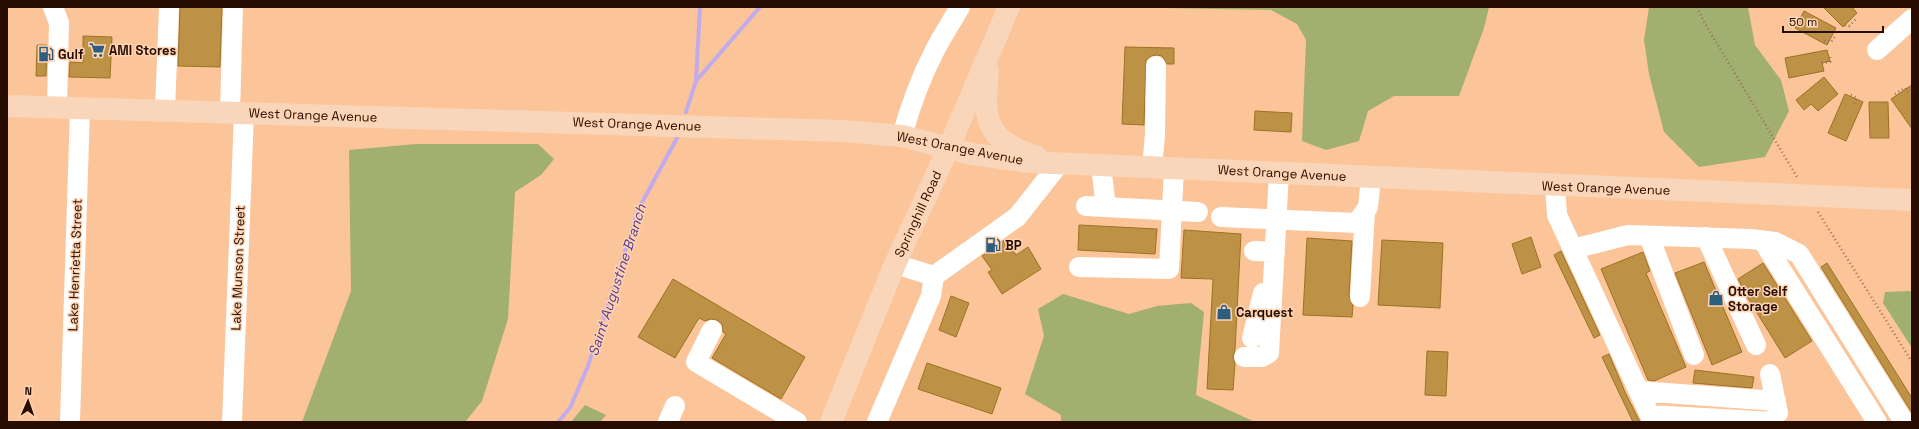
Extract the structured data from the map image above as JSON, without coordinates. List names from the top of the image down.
{
  "streets": {
    "main road": ["West Orange Avenue", "Springhill Road"],
    "street": ["Lake Henrietta Street", "Lake Munson Street"]
  },
  "crossings": [
    ["West Orange Avenue", "Springhill Road"],
    ["West Orange Avenue", "Lake Henrietta Street"],
    ["West Orange Avenue", "Lake Munson Street"]
  ],
  "water": ["Saint Augustine Branch"],
  "places": {
    "supermarket": ["AMI Stores"],
    "fuel station": ["Gulf", "BP"],
    "shop": ["Otter Self Storage", "Carquest"]
  },
  "scale_bar": "50 m",
  "north": "top"
}
